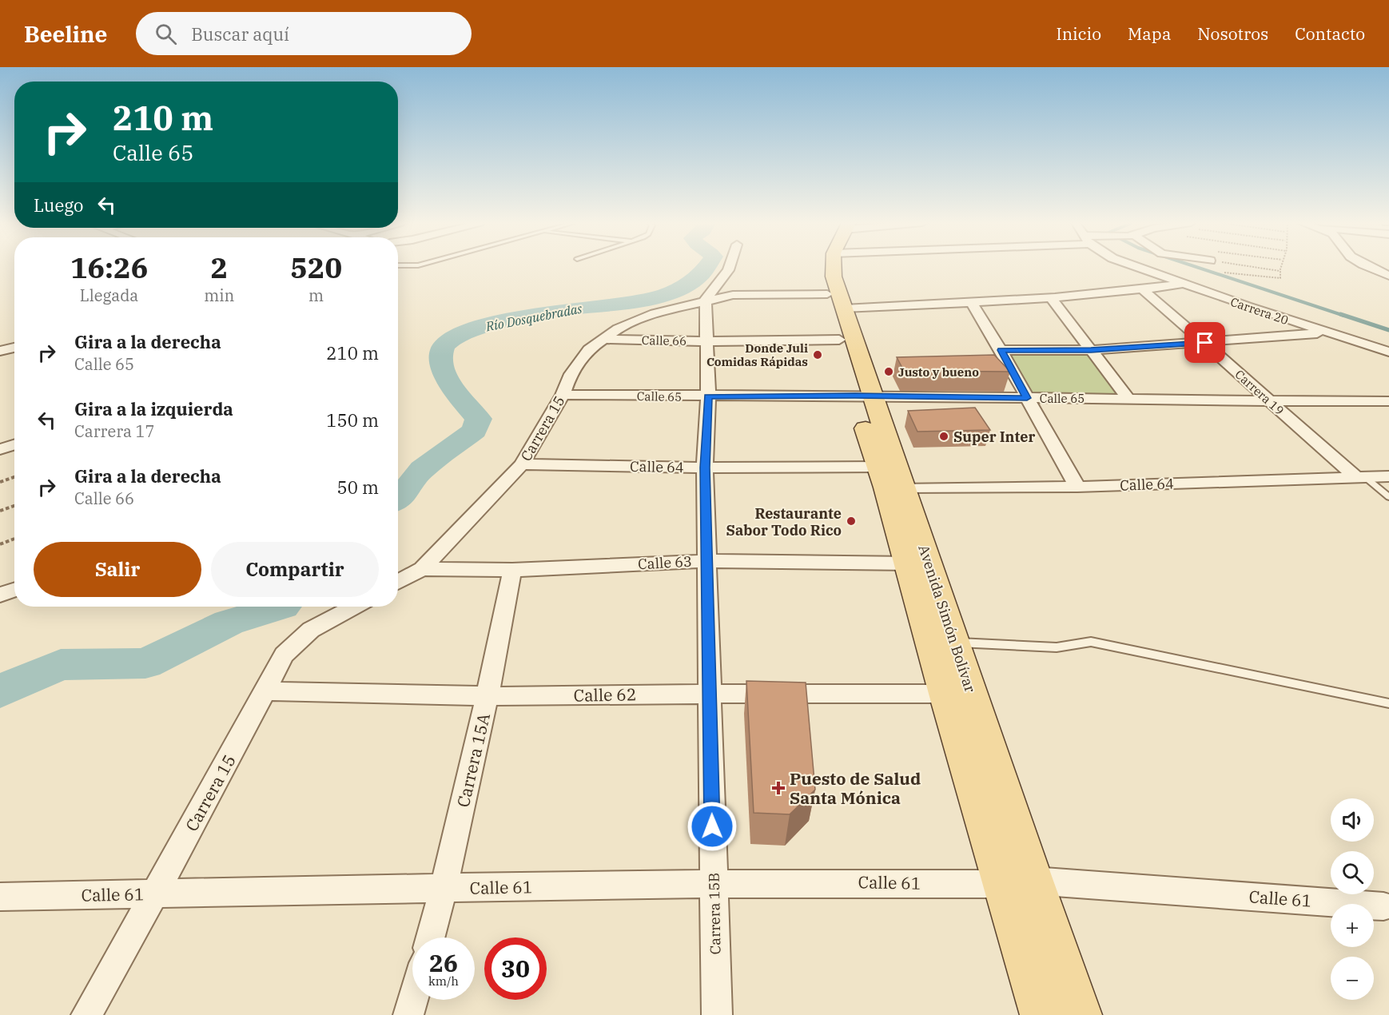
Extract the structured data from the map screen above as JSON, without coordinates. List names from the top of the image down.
{
  "streets": {
    "main road": ["Avenida Simón Bolívar"],
    "street": [
      "Carrera 20",
      "Calle 66",
      "Carrera 19",
      "Calle 65",
      "Carrera 15",
      "Calle 64",
      "Calle 63",
      "Calle 62",
      "Carrera 15A",
      "Calle 61",
      "Carrera 15B"
    ]
  },
  "crossings": [
    ["Calle 66", "Carrera 15"],
    ["Calle 66", "Avenida Simón Bolívar"],
    ["Calle 66", "Carrera 15B"],
    ["Carrera 19", "Calle 65"],
    ["Carrera 19", "Calle 64"],
    ["Calle 65", "Carrera 15"],
    ["Calle 65", "Avenida Simón Bolívar"],
    ["Calle 65", "Carrera 15B"],
    ["Carrera 15", "Calle 64"],
    ["Carrera 15", "Calle 63"],
    ["Carrera 15", "Avenida Simón Bolívar"],
    ["Carrera 15", "Calle 62"],
    ["Carrera 15", "Calle 61"],
    ["Carrera 15", "Carrera 15B"],
    ["Calle 64", "Avenida Simón Bolívar"],
    ["Calle 64", "Carrera 15B"],
    ["Calle 63", "Avenida Simón Bolívar"],
    ["Calle 63", "Carrera 15A"],
    ["Calle 63", "Carrera 15B"],
    ["Avenida Simón Bolívar", "Calle 62"],
    ["Avenida Simón Bolívar", "Calle 61"],
    ["Calle 62", "Carrera 15A"],
    ["Calle 62", "Carrera 15B"],
    ["Carrera 15A", "Calle 61"],
    ["Calle 61", "Carrera 15B"]
  ],
  "water": ["Río Dosquebradas"],
  "places": {
    "other": [
      "Donde Juli Comidas Rápidas",
      "Justo y bueno",
      "Super Inter",
      "Restaurante Sabor Todo Rico"
    ],
    "health": ["Puesto de Salud Santa Mónica"]
  },
  "page": {
    "header": "Beeline",
    "search": "Buscar aquí",
    "nav": [
      "Inicio",
      "Mapa",
      "Nosotros",
      "Contacto"
    ],
    "turn": ["210 m", "Calle 65"],
    "then": "Luego",
    "eta": [
      "16:26",
      "Llegada",
      "2",
      "min",
      "520",
      "m"
    ],
    "list": [
      {
        "name": "Gira a la derecha",
        "note": "Calle 65",
        "value": "210 m"
      },
      {
        "name": "Gira a la izquierda",
        "note": "Carrera 17",
        "value": "150 m"
      },
      {
        "name": "Gira a la derecha",
        "note": "Calle 66",
        "value": "50 m"
      }
    ],
    "buttons": ["Salir", "Compartir"],
    "map_buttons": ["+", "−"],
    "speed": "26 km/h",
    "limit": "30"
  }
}
